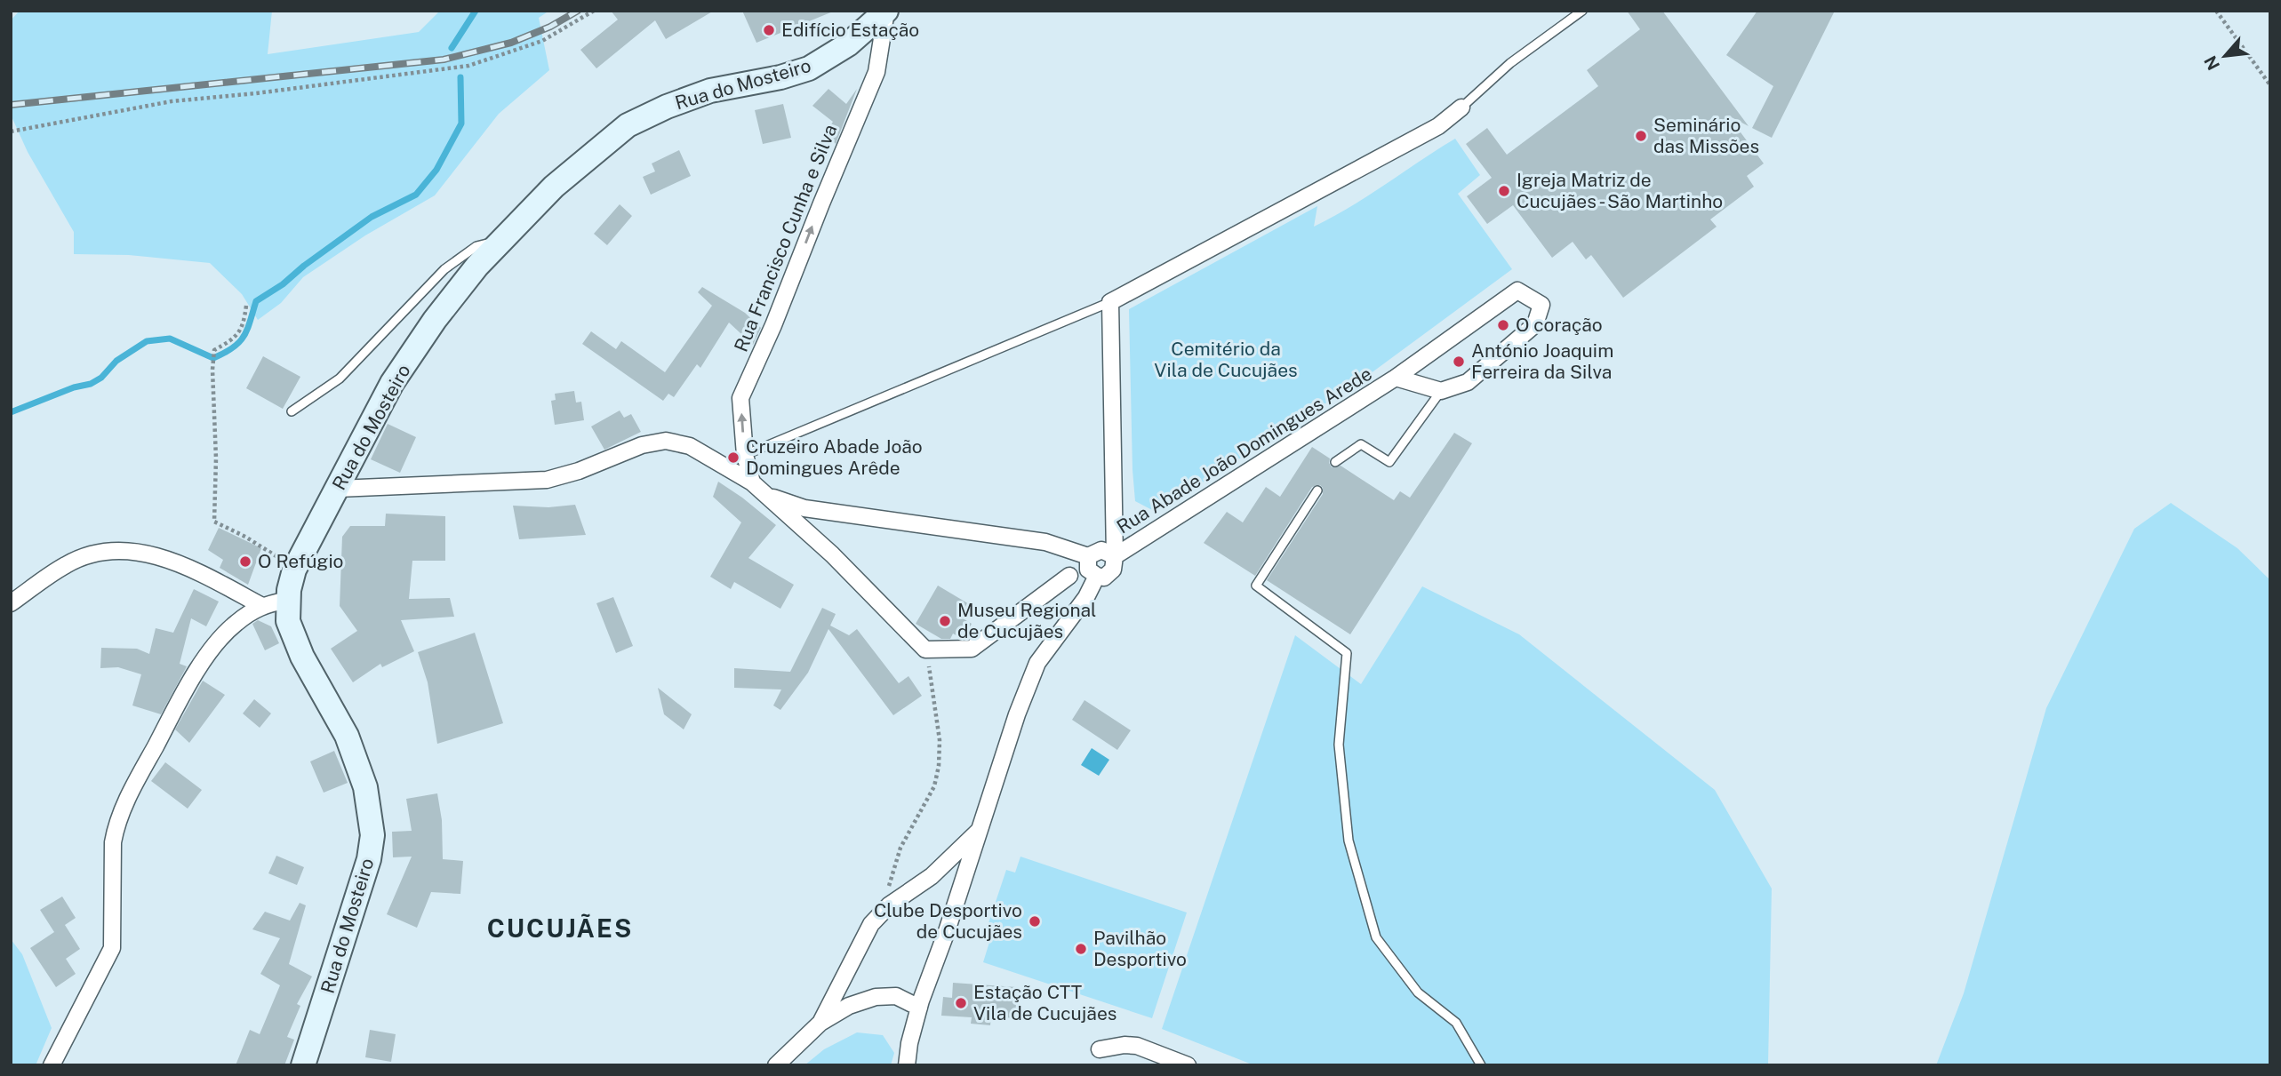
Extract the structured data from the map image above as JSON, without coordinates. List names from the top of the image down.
{
  "streets": {
    "main road": ["Rua do Mosteiro"],
    "street": ["Rua Francisco Cunha e Silva", "Rua Abade João Domingues Arede"]
  },
  "crossings": [
    ["Rua do Mosteiro", "Rua Francisco Cunha e Silva"]
  ],
  "one_way": ["Rua Francisco Cunha e Silva"],
  "districts": ["CUCUJÃES"],
  "parks": ["Cemitério da Vila de Cucujães"],
  "places": [
    "Edifício Estação",
    "Seminário das Missões",
    "Igreja Matriz de Cucujães - São Martinho",
    "O coração",
    "António Joaquim Ferreira da Silva",
    "Cruzeiro Abade João Domingues Arêde",
    "O Refúgio",
    "Museu Regional de Cucujães",
    "Clube Desportivo de Cucujães",
    "Pavilhão Desportivo",
    "Estação CTT Vila de Cucujães"
  ],
  "north": "bottom left"
}
